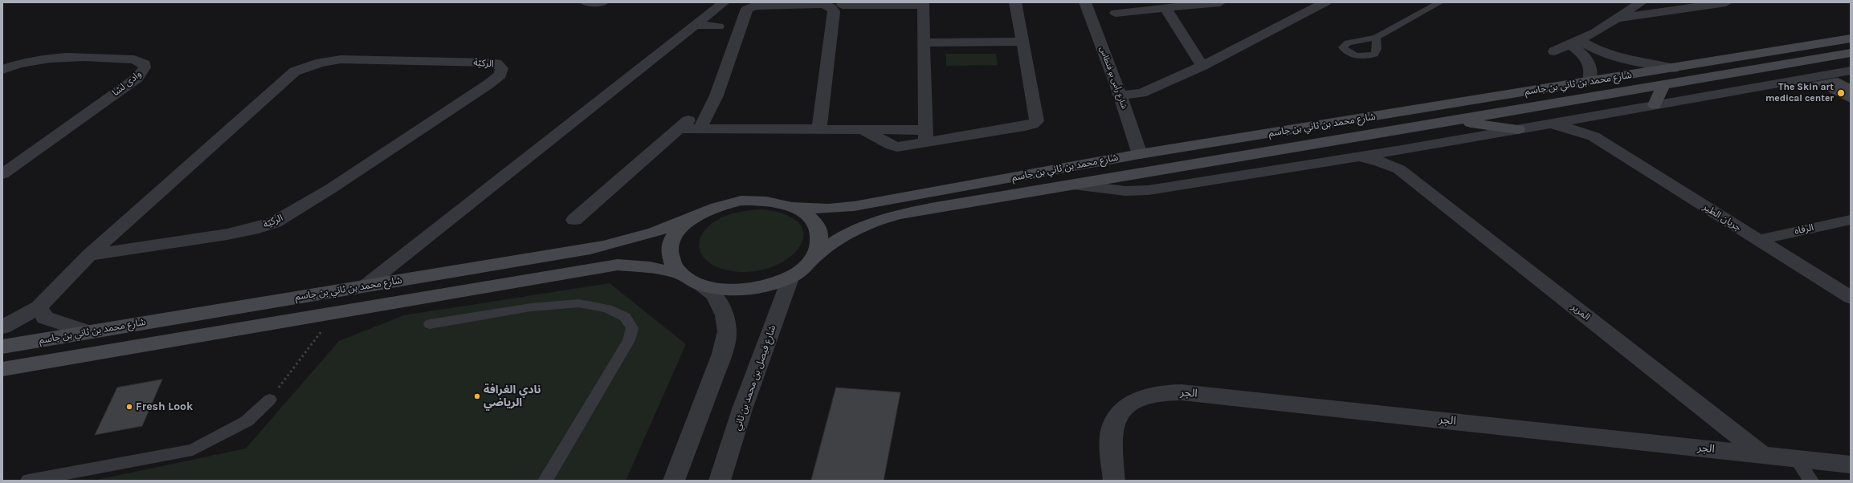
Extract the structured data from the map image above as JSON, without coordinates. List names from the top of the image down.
{
  "streets": {
    "main road": ["شارع محمد بن ثاني بن جاسم"],
    "street": [
      "الركيّة",
      "شارع رأس بو فنطاس",
      "وادى لشا",
      "جريان الطير",
      "الرفاه",
      "المرير",
      "شارع فيصل بن محمد بن ثاني",
      "الجر"
    ]
  },
  "crossings": [
    ["شارع رأس بو فنطاس", "شارع محمد بن ثاني بن جاسم"],
    ["شارع محمد بن ثاني بن جاسم", "جريان الطير"],
    ["شارع محمد بن ثاني بن جاسم", "المرير"],
    ["جريان الطير", "الرفاه"],
    ["المرير", "الجر"]
  ],
  "places": ["The Skin art medical center", "نادي الغرافة الرياضي", "Fresh Look"]
}
